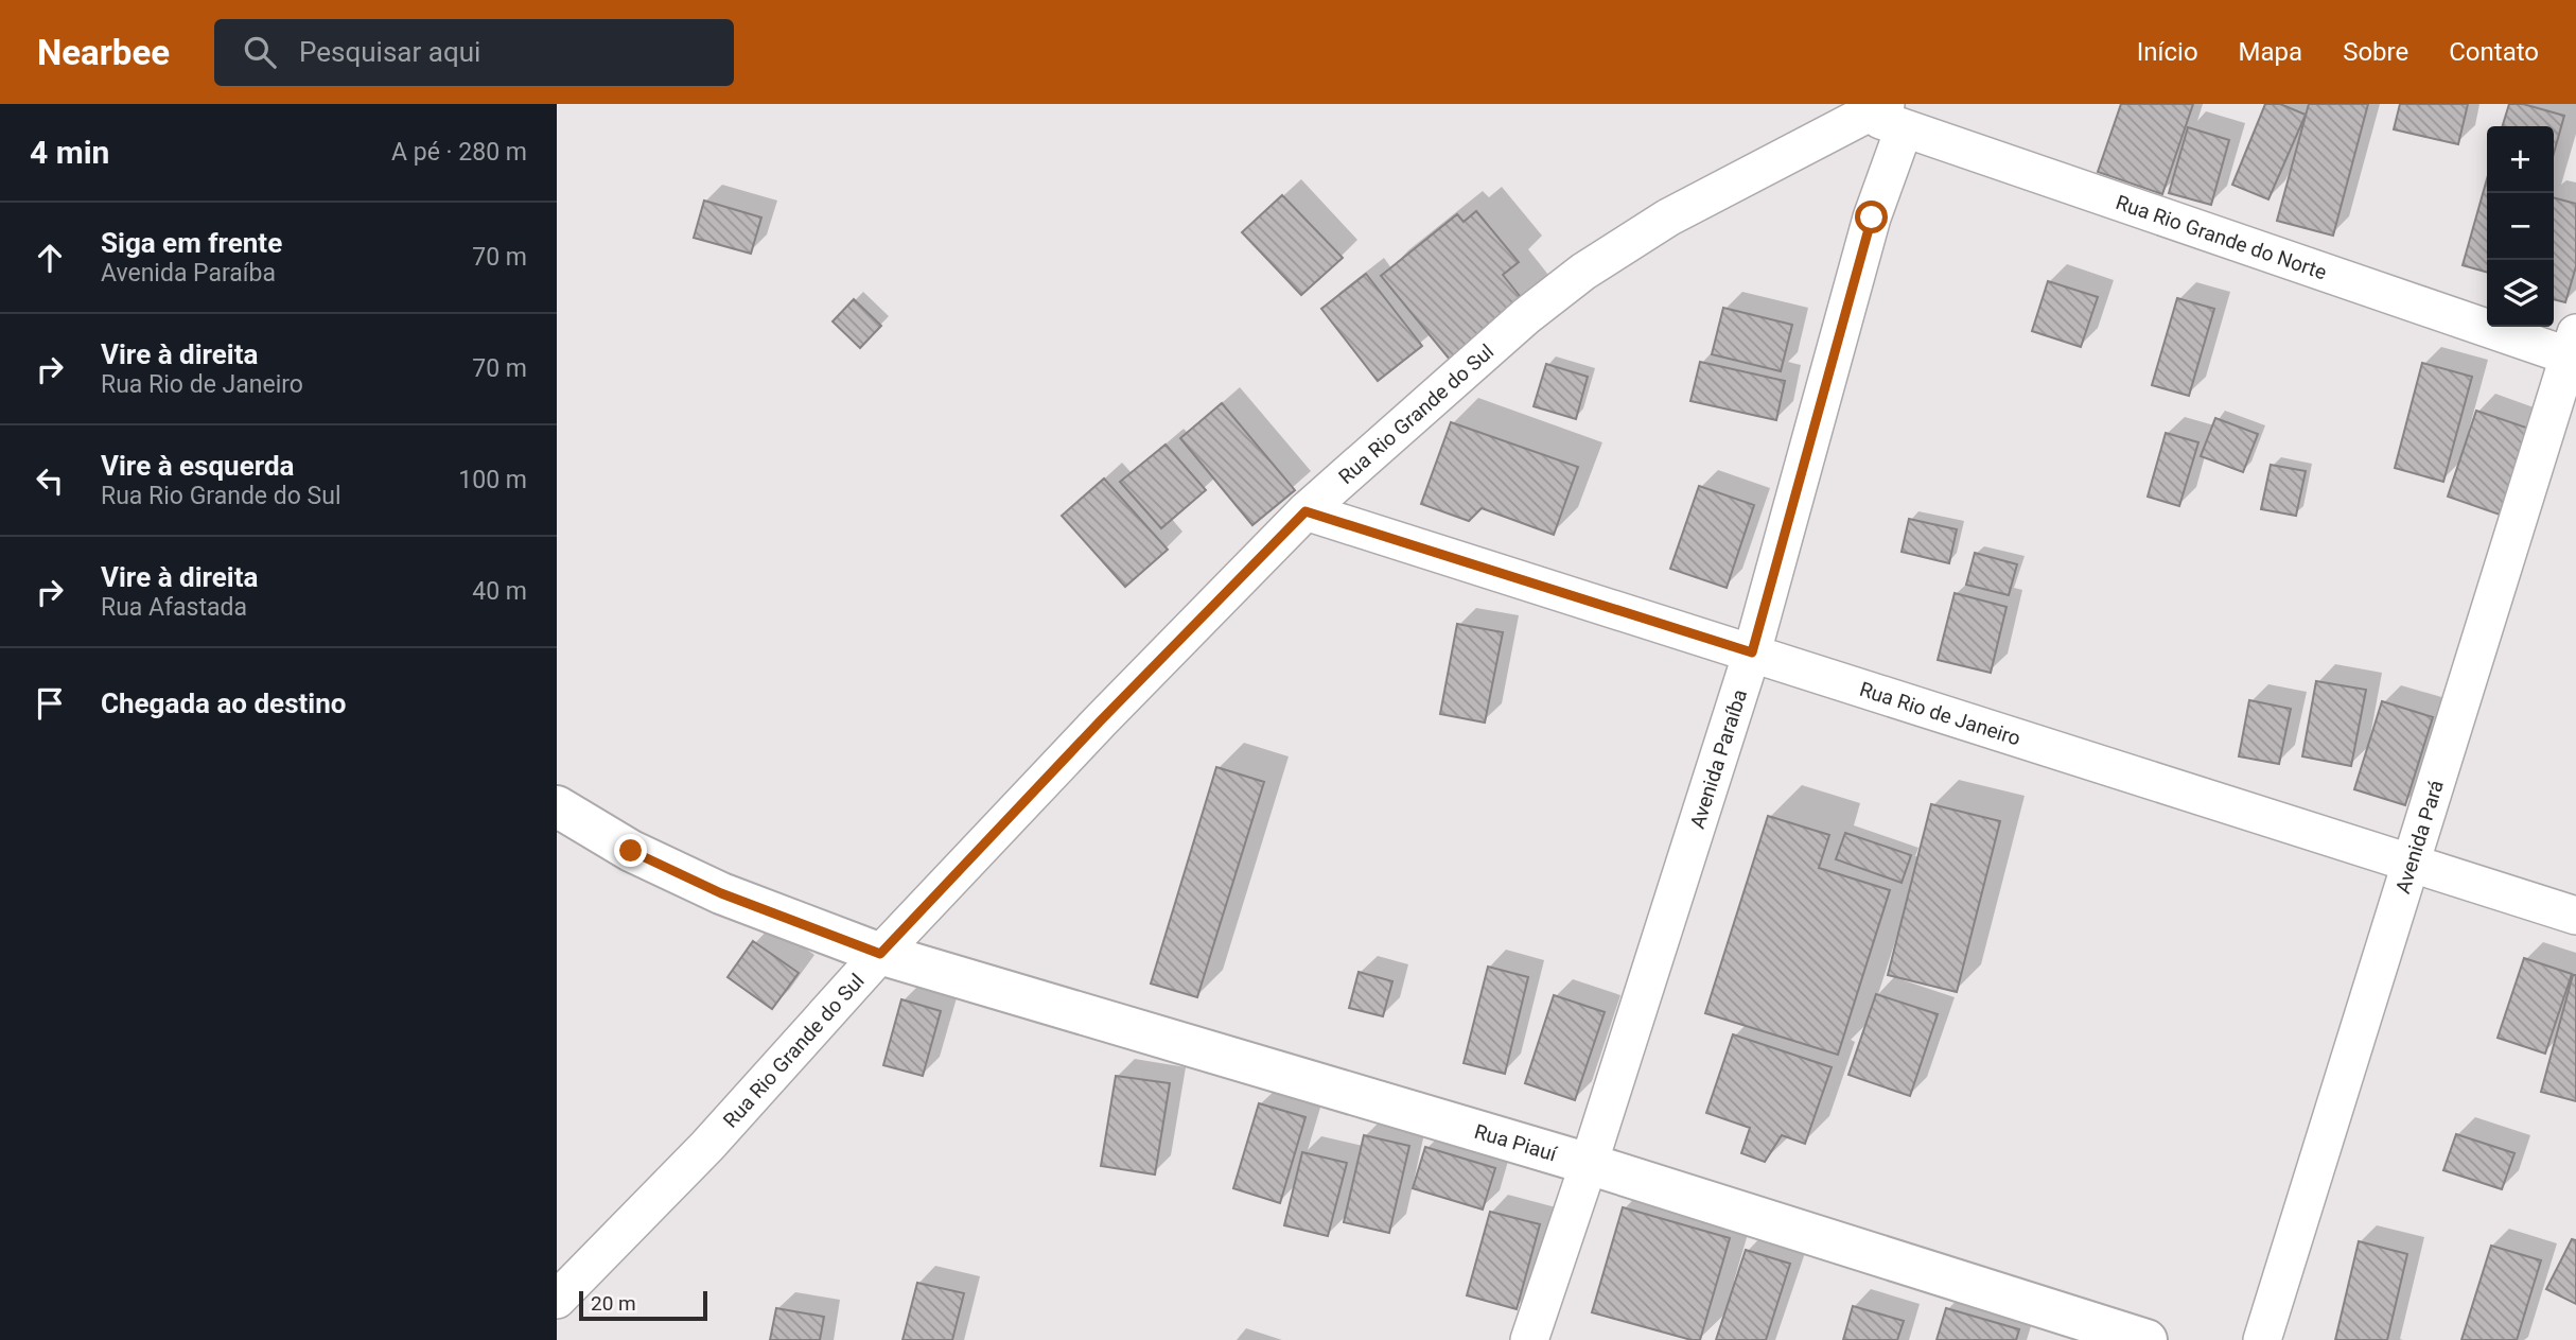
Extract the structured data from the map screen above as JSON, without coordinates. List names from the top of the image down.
{
  "streets": {
    "street": [
      "Rua Rio Grande do Norte",
      "Rua Rio Grande do Sul",
      "Rua Rio de Janeiro",
      "Avenida Paraíba",
      "Avenida Pará",
      "Rua Piauí"
    ]
  },
  "crossings": [
    ["Rua Rio Grande do Norte", "Rua Rio Grande do Sul"],
    ["Rua Rio Grande do Norte", "Avenida Paraíba"],
    ["Rua Rio Grande do Norte", "Avenida Pará"],
    ["Rua Rio Grande do Sul", "Rua Rio de Janeiro"],
    ["Rua Rio Grande do Sul", "Avenida Paraíba"],
    ["Rua Rio Grande do Sul", "Rua Piauí"],
    ["Rua Rio de Janeiro", "Avenida Paraíba"],
    ["Rua Rio de Janeiro", "Avenida Pará"],
    ["Avenida Paraíba", "Rua Piauí"]
  ],
  "scale_bar": "20 m",
  "page": {
    "header": "Nearbee",
    "search": "Pesquisar aqui",
    "nav": [
      "Início",
      "Mapa",
      "Sobre",
      "Contato"
    ],
    "heading": ["4 min", "A pé · 280 m"],
    "map_buttons": ["+", "−"],
    "list": [
      ["Siga em frente", "Avenida Paraíba", "70 m"],
      ["Vire à direita", "Rua Rio de Janeiro", "70 m"],
      ["Vire à esquerda", "Rua Rio Grande do Sul", "100 m"],
      ["Vire à direita", "Rua Afastada", "40 m"],
      "Chegada ao destino"
    ],
    "scale": "20 m"
  }
}
